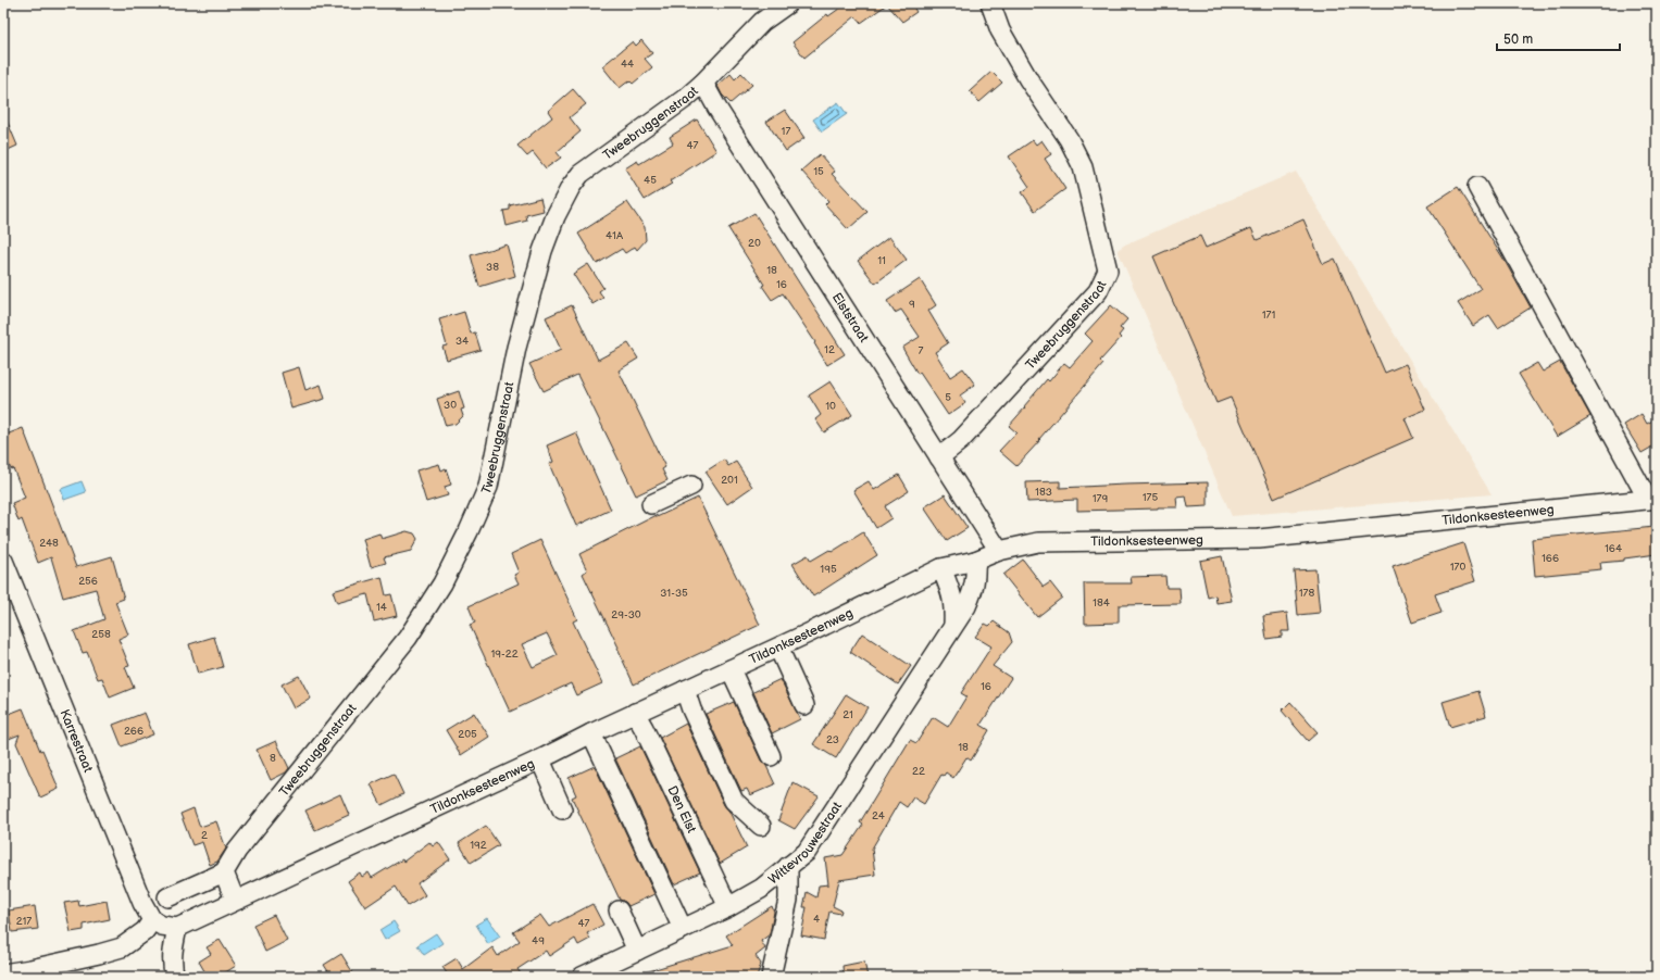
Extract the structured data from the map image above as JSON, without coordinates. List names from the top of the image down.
{
  "streets": {
    "street": [
      "Tweebruggenstraat",
      "Elststraat",
      "Tildonksesteenweg",
      "Karrestraat",
      "Den Elst",
      "Wittevrouwestraat"
    ]
  },
  "crossings": [
    ["Tweebruggenstraat", "Elststraat"],
    ["Elststraat", "Tildonksesteenweg"],
    ["Tildonksesteenweg", "Den Elst"],
    ["Tildonksesteenweg", "Wittevrouwestraat"],
    ["Den Elst", "Wittevrouwestraat"]
  ],
  "house_numbers": [
    "44",
    "17",
    "47",
    "15",
    "45",
    "41A",
    "20",
    "11",
    "38",
    "18",
    "16",
    "9",
    "171",
    "34",
    "12",
    "7",
    "5",
    "30",
    "10",
    "201",
    "183",
    "175",
    "179",
    "248",
    "164",
    "166",
    "170",
    "195",
    "256",
    "31-35",
    "178",
    "184",
    "14",
    "29-30",
    "258",
    "19-22",
    "16",
    "21",
    "266",
    "205",
    "23",
    "18",
    "8",
    "22",
    "24",
    "2",
    "192",
    "4",
    "217",
    "47",
    "49"
  ],
  "scale_bar": "50 m"
}
